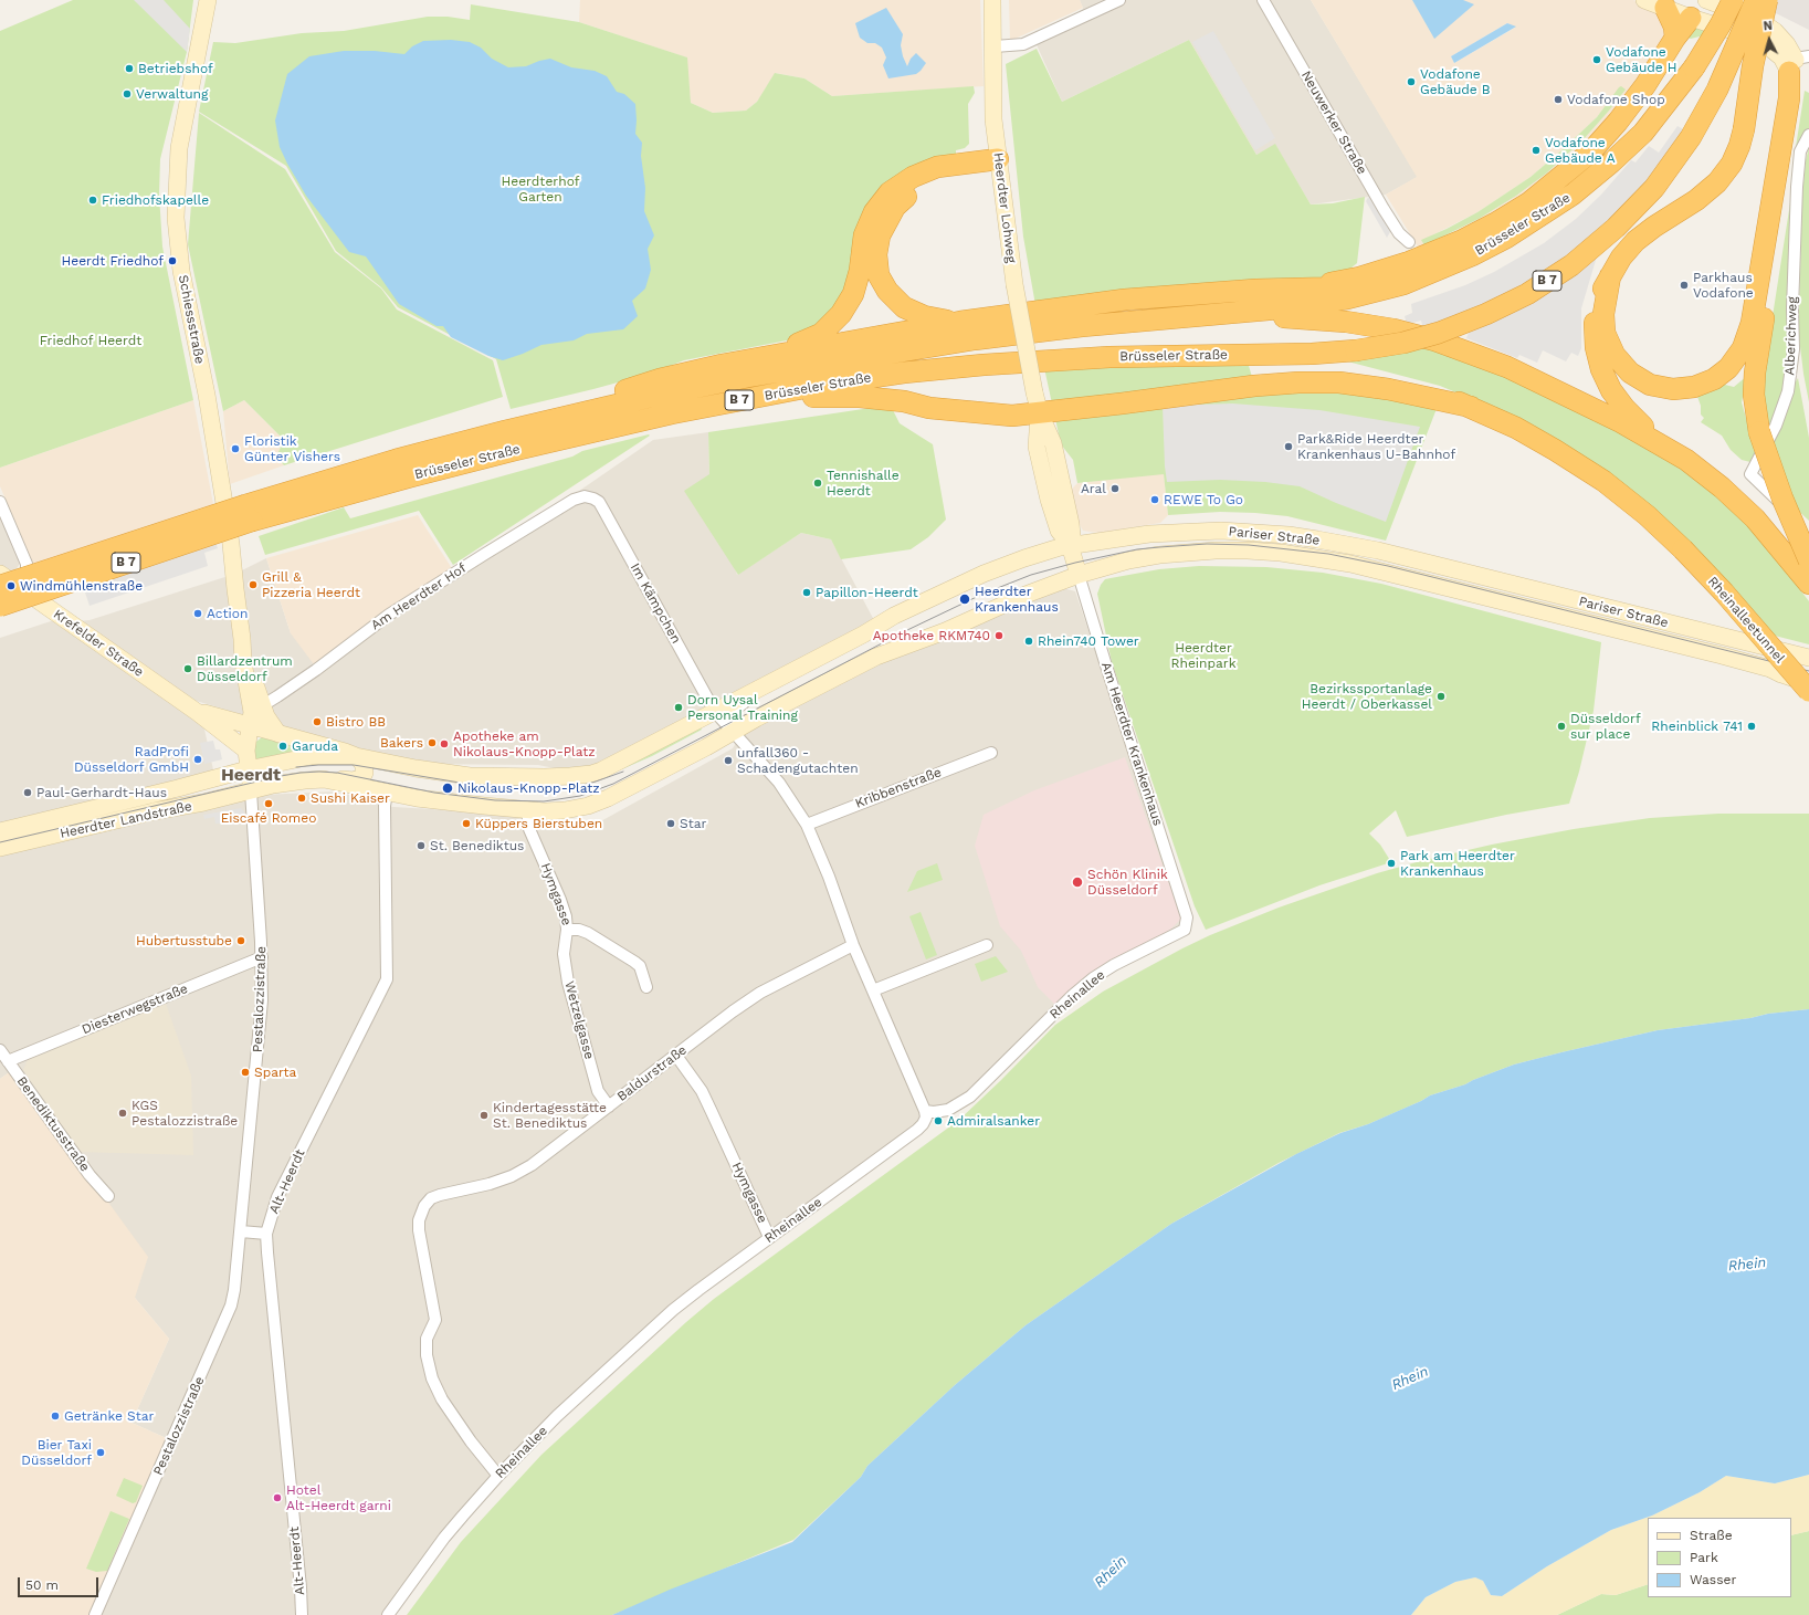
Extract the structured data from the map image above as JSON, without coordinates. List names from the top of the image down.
{
  "streets": {
    "highway": ["Brüsseler Straße", "B 7", "Rheinalleetunnel"],
    "main road": [
      "Heerdter Lohweg",
      "Schiessstraße",
      "Pariser Straße",
      "Krefelder Straße",
      "Heerdter Landstraße"
    ],
    "street": [
      "Neuwerker Straße",
      "Alberichweg",
      "Am Heerdter Hof",
      "Im Kämpchen",
      "Am Heerdter Krankenhaus",
      "Kribbenstraße",
      "Hymgasse",
      "Rheinallee",
      "Pestalozzistraße",
      "Diesterwegstraße",
      "Wetzelgasse",
      "Baldurstraße",
      "Benediktusstraße",
      "Alt-Heerdt"
    ]
  },
  "crossings": [
    ["Heerdter Lohweg", "Pariser Straße"],
    ["Heerdter Lohweg", "Am Heerdter Krankenhaus"],
    ["Brüsseler Straße", "B 7"],
    ["Brüsseler Straße", "Rheinalleetunnel"],
    ["B 7", "Krefelder Straße"],
    ["Schiessstraße", "Am Heerdter Hof"],
    ["Schiessstraße", "Krefelder Straße"],
    ["Pariser Straße", "Im Kämpchen"],
    ["Pariser Straße", "Am Heerdter Krankenhaus"],
    ["Am Heerdter Hof", "Im Kämpchen"],
    ["Am Heerdter Hof", "Krefelder Straße"],
    ["Am Heerdter Krankenhaus", "Rheinallee"],
    ["Heerdter Landstraße", "Pestalozzistraße"],
    ["Hymgasse", "Rheinallee"],
    ["Hymgasse", "Wetzelgasse"],
    ["Hymgasse", "Baldurstraße"],
    ["Rheinallee", "Baldurstraße"],
    ["Pestalozzistraße", "Diesterwegstraße"],
    ["Diesterwegstraße", "Benediktusstraße"],
    ["Wetzelgasse", "Baldurstraße"]
  ],
  "districts": ["Heerdt"],
  "water": ["Rhein"],
  "parks": ["Heerdterhof Garten", "Friedhof Heerdt", "Heerdter Rheinpark"],
  "places": [
    "Vodafone Gebäude H",
    "Betriebshof",
    "Vodafone Gebäude B",
    "Verwaltung",
    "Vodafone Shop",
    "Vodafone Gebäude A",
    "Friedhofskapelle",
    "Heerdt Friedhof",
    "Parkhaus Vodafone",
    "Park&Ride Heerdter Krankenhaus U-Bahnhof",
    "Floristik Günter Vishers",
    "Tennishalle Heerdt",
    "Aral",
    "REWE To Go",
    "Grill & Pizzeria Heerdt",
    "Windmühlenstraße",
    "Papillon-Heerdt",
    "Heerdter Krankenhaus",
    "Action",
    "Apotheke RKM740",
    "Rhein740 Tower",
    "Billardzentrum Düsseldorf",
    "Bezirkssportanlage Heerdt / Oberkassel",
    "Dorn Uysal Personal Training",
    "Bistro BB",
    "Düsseldorf sur place",
    "Rheinblick 741",
    "Bakers",
    "Apotheke am Nikolaus-Knopp-Platz",
    "Garuda",
    "RadProfi Düsseldorf GmbH",
    "unfall360 - Schadengutachten",
    "Nikolaus-Knopp-Platz",
    "Paul-Gerhardt-Haus",
    "Sushi Kaiser",
    "Eiscafé Romeo",
    "Küppers Bierstuben",
    "Star",
    "St. Benediktus",
    "Park am Heerdter Krankenhaus",
    "Schön Klinik Düsseldorf",
    "Hubertusstube",
    "Sparta",
    "KGS Pestalozzistraße",
    "Kindertagesstätte St. Benediktus",
    "Admiralsanker",
    "Getränke Star",
    "Bier Taxi Düsseldorf",
    "Hotel Alt-Heerdt garni"
  ],
  "legend": ["Straße", "Park", "Wasser"],
  "scale_bar": "50 m",
  "north": "top"
}
